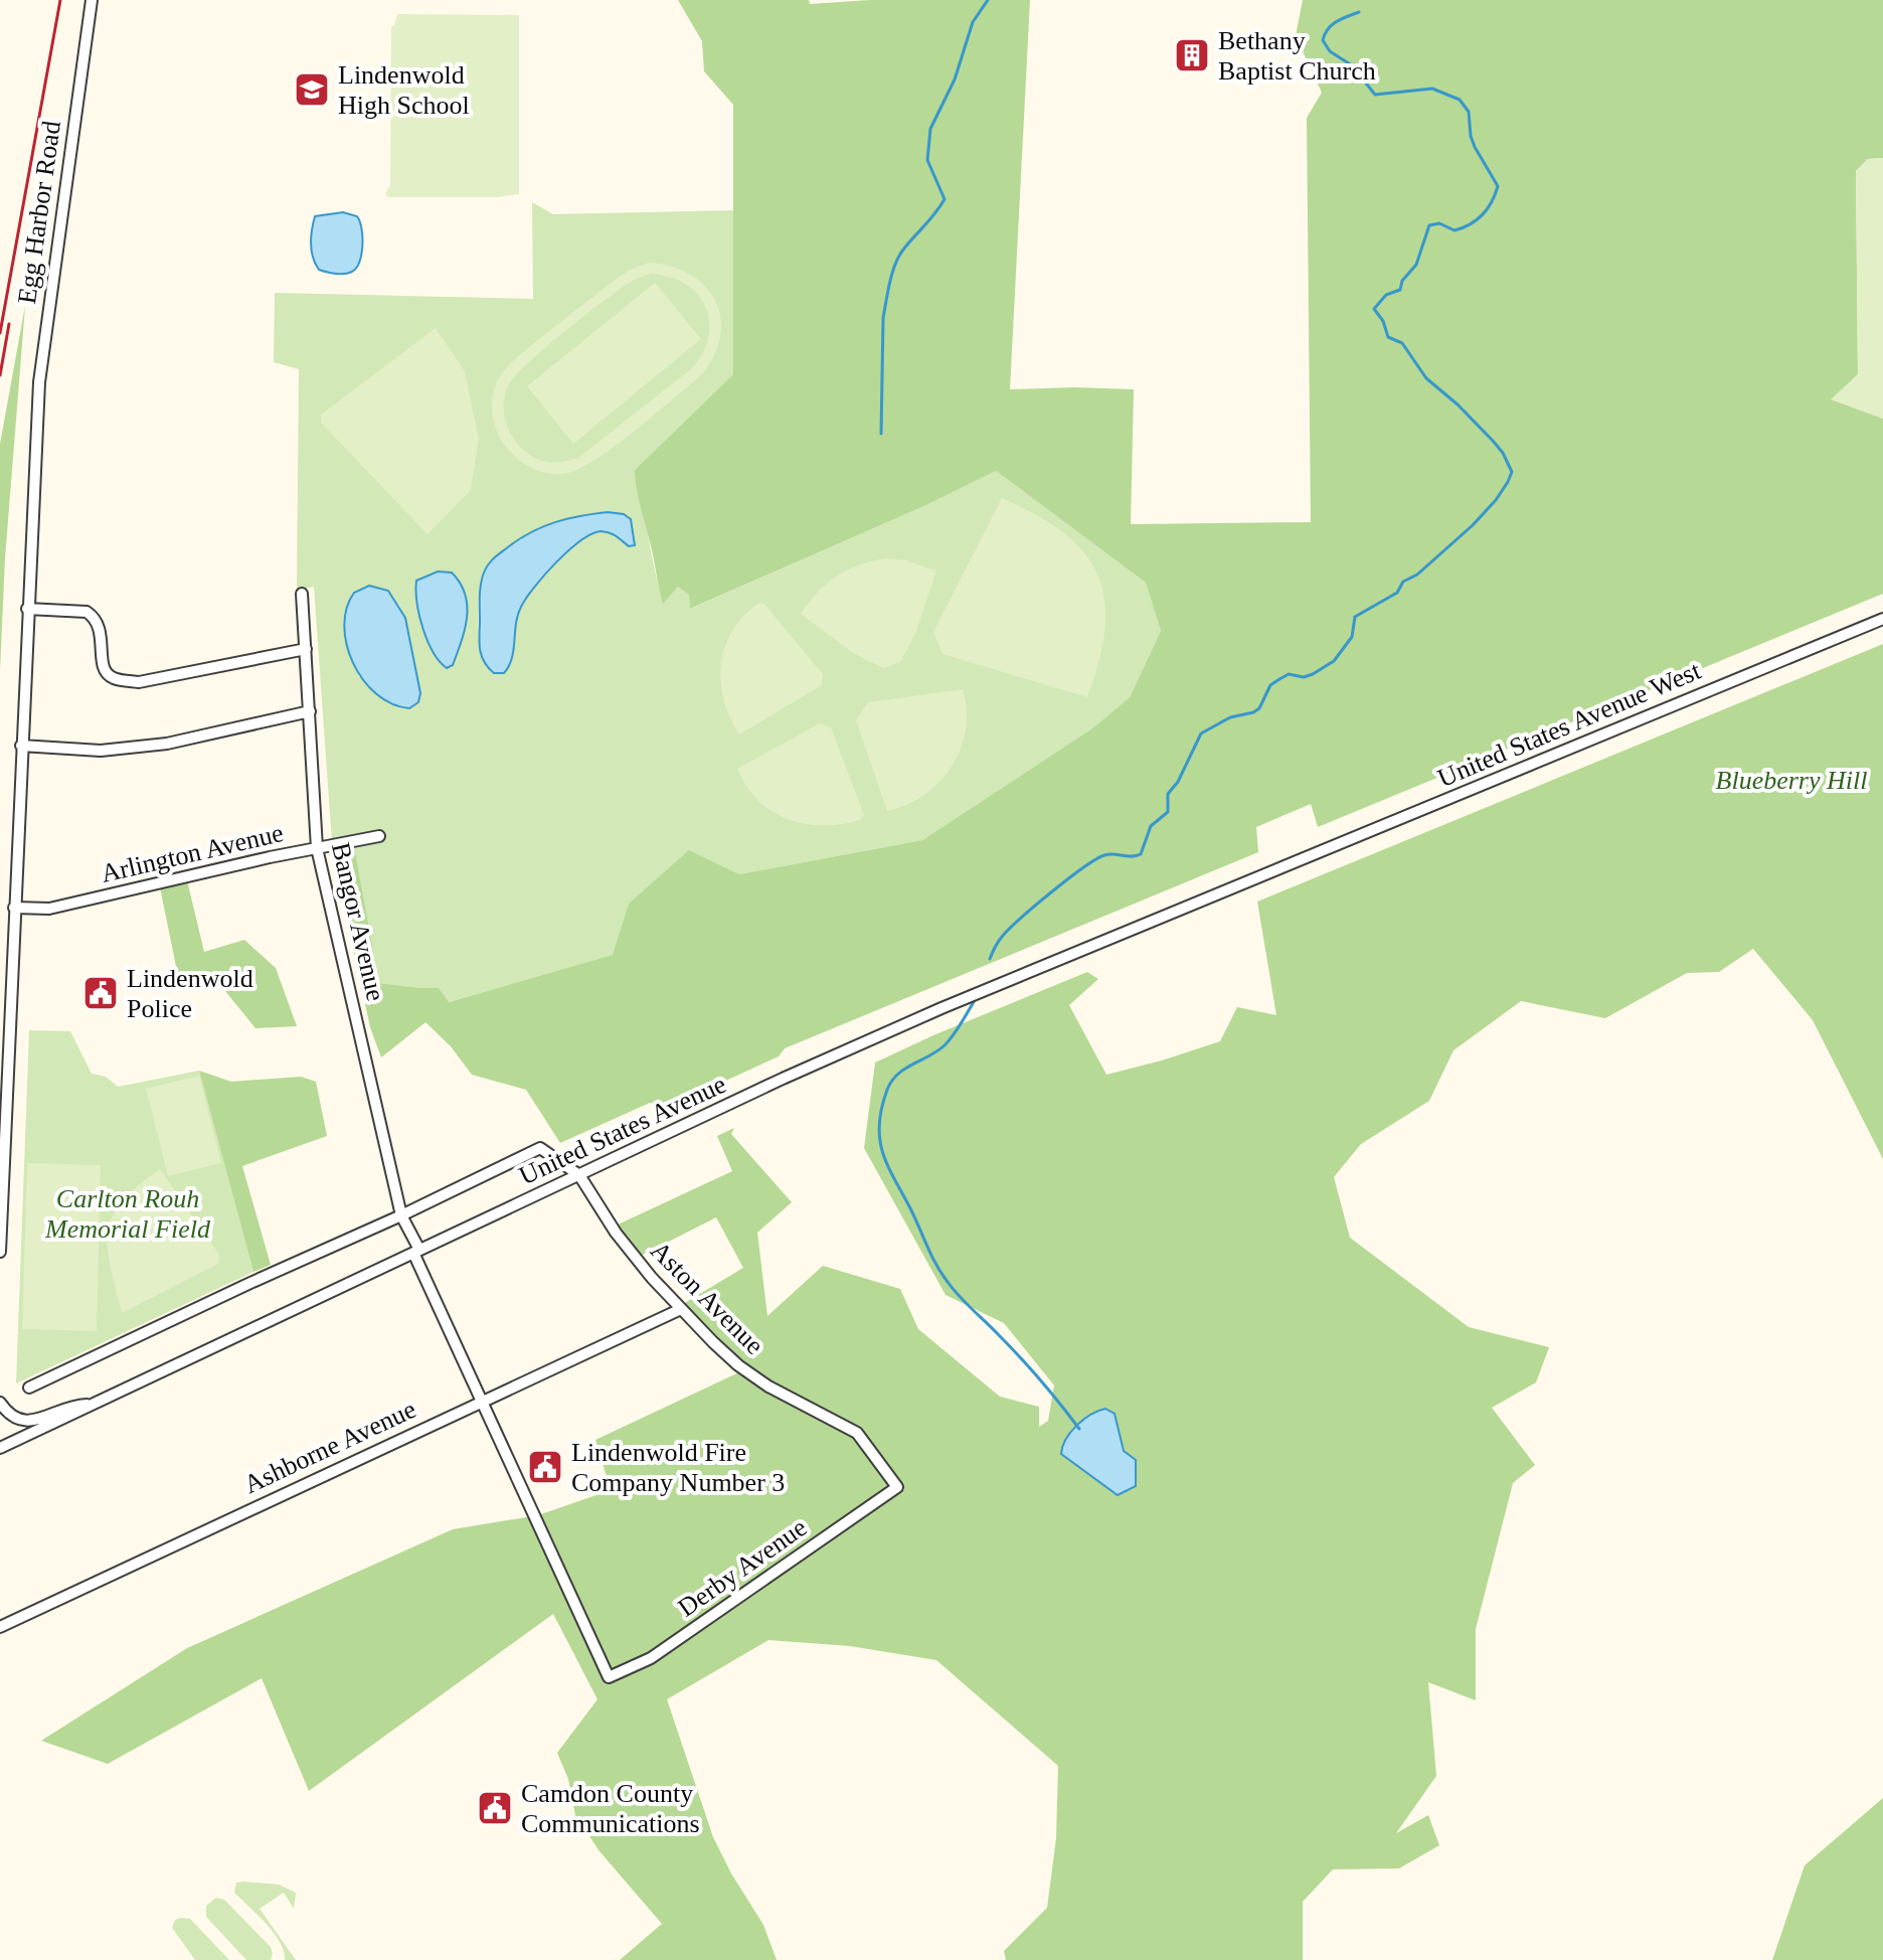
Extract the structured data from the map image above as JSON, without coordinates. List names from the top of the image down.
{
  "streets": {
    "street": [
      "Egg Harbor Road",
      "United States Avenue West",
      "Arlington Avenue",
      "Bangor Avenue",
      "United States Avenue",
      "Aston Avenue",
      "Ashborne Avenue",
      "Derby Avenue"
    ]
  },
  "crossings": [
    ["Egg Harbor Road", "Arlington Avenue"],
    ["United States Avenue West", "United States Avenue"],
    ["Arlington Avenue", "Bangor Avenue"],
    ["Bangor Avenue", "United States Avenue"],
    ["Bangor Avenue", "Ashborne Avenue"],
    ["Bangor Avenue", "Derby Avenue"],
    ["United States Avenue", "Aston Avenue"],
    ["Aston Avenue", "Ashborne Avenue"],
    ["Aston Avenue", "Derby Avenue"]
  ],
  "parks": ["Blueberry Hill", "Carlton Rouh Memorial Field"],
  "places": {
    "building": ["Bethany Baptist Church"],
    "school or university": ["Lindenwold High School"],
    "public building": ["Lindenwold Police", "Lindenwold Fire Company Number 3", "Camdon County Communications"]
  }
}
